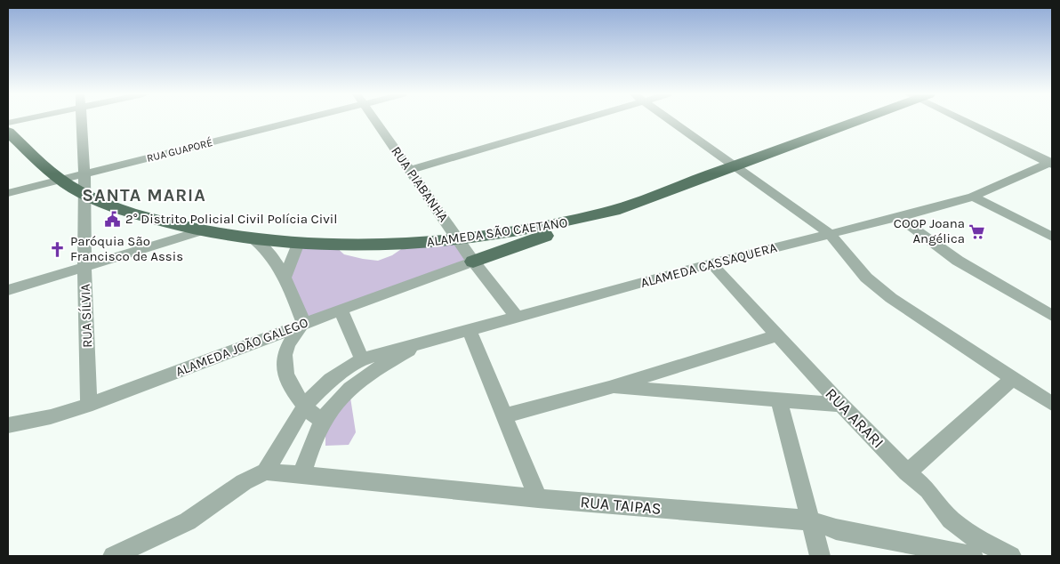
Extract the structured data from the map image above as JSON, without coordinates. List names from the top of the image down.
{
  "streets": {
    "main road": ["ALAMEDA SÃO CAETANO"],
    "street": [
      "RUA GUAPORÉ",
      "RUA PIABANHA",
      "ALAMEDA CASSAQUERA",
      "RUA SÍLVIA",
      "ALAMEDA JOÃO GALEGO",
      "RUA ARARI",
      "RUA TAIPAS"
    ]
  },
  "crossings": [
    ["RUA GUAPORÉ", "ALAMEDA SÃO CAETANO"],
    ["RUA GUAPORÉ", "RUA SÍLVIA"],
    ["RUA PIABANHA", "ALAMEDA SÃO CAETANO"],
    ["RUA PIABANHA", "ALAMEDA CASSAQUERA"],
    ["RUA PIABANHA", "ALAMEDA JOÃO GALEGO"],
    ["ALAMEDA SÃO CAETANO", "RUA SÍLVIA"],
    ["ALAMEDA SÃO CAETANO", "ALAMEDA JOÃO GALEGO"],
    ["ALAMEDA CASSAQUERA", "RUA ARARI"],
    ["ALAMEDA CASSAQUERA", "RUA TAIPAS"],
    ["RUA SÍLVIA", "ALAMEDA JOÃO GALEGO"]
  ],
  "districts": ["SANTA MARIA"],
  "places": {
    "public building": ["2° Distrito Policial Civil Polícia Civil"],
    "supermarket": ["COOP Joana Angélica"],
    "church": ["Paróquia São Francisco de Assis"]
  }
}
